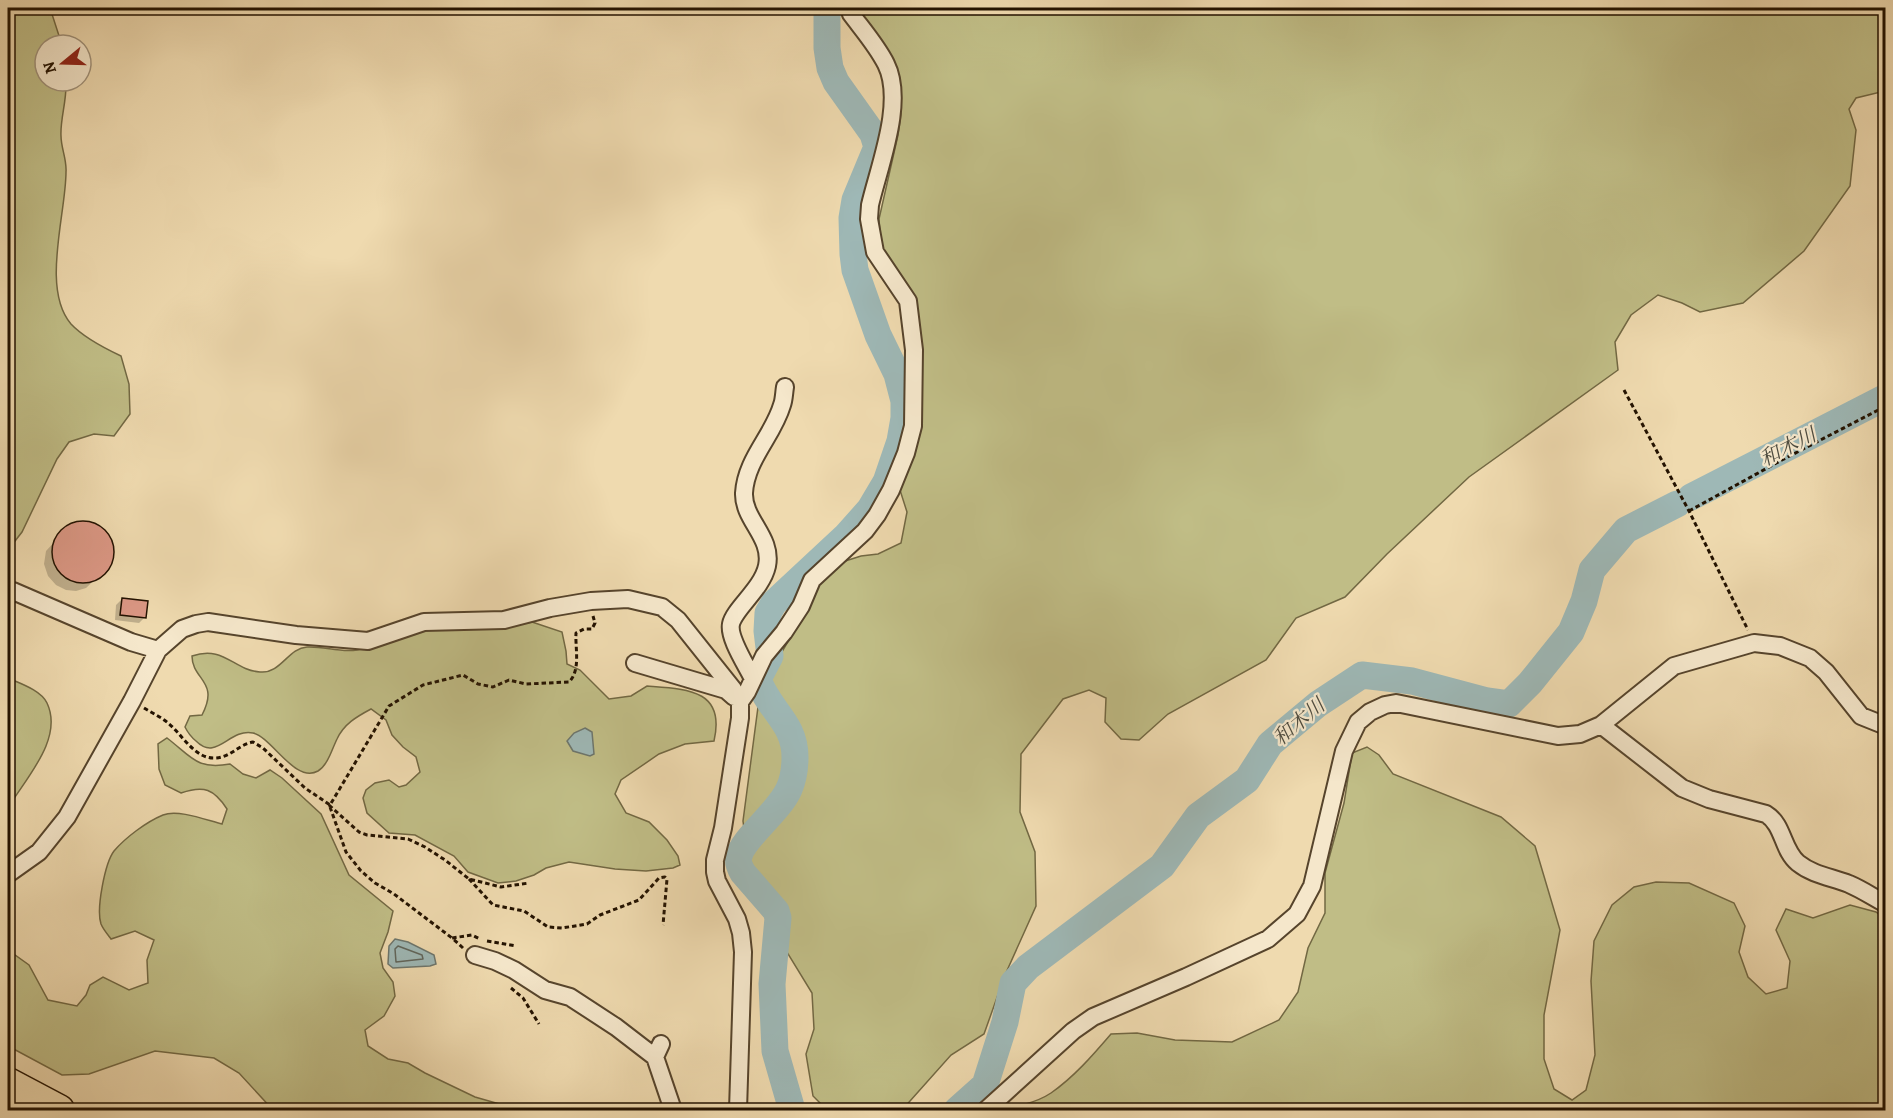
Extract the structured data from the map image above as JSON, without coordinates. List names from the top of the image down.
{
  "water": ["和木川"],
  "north": "left"
}
